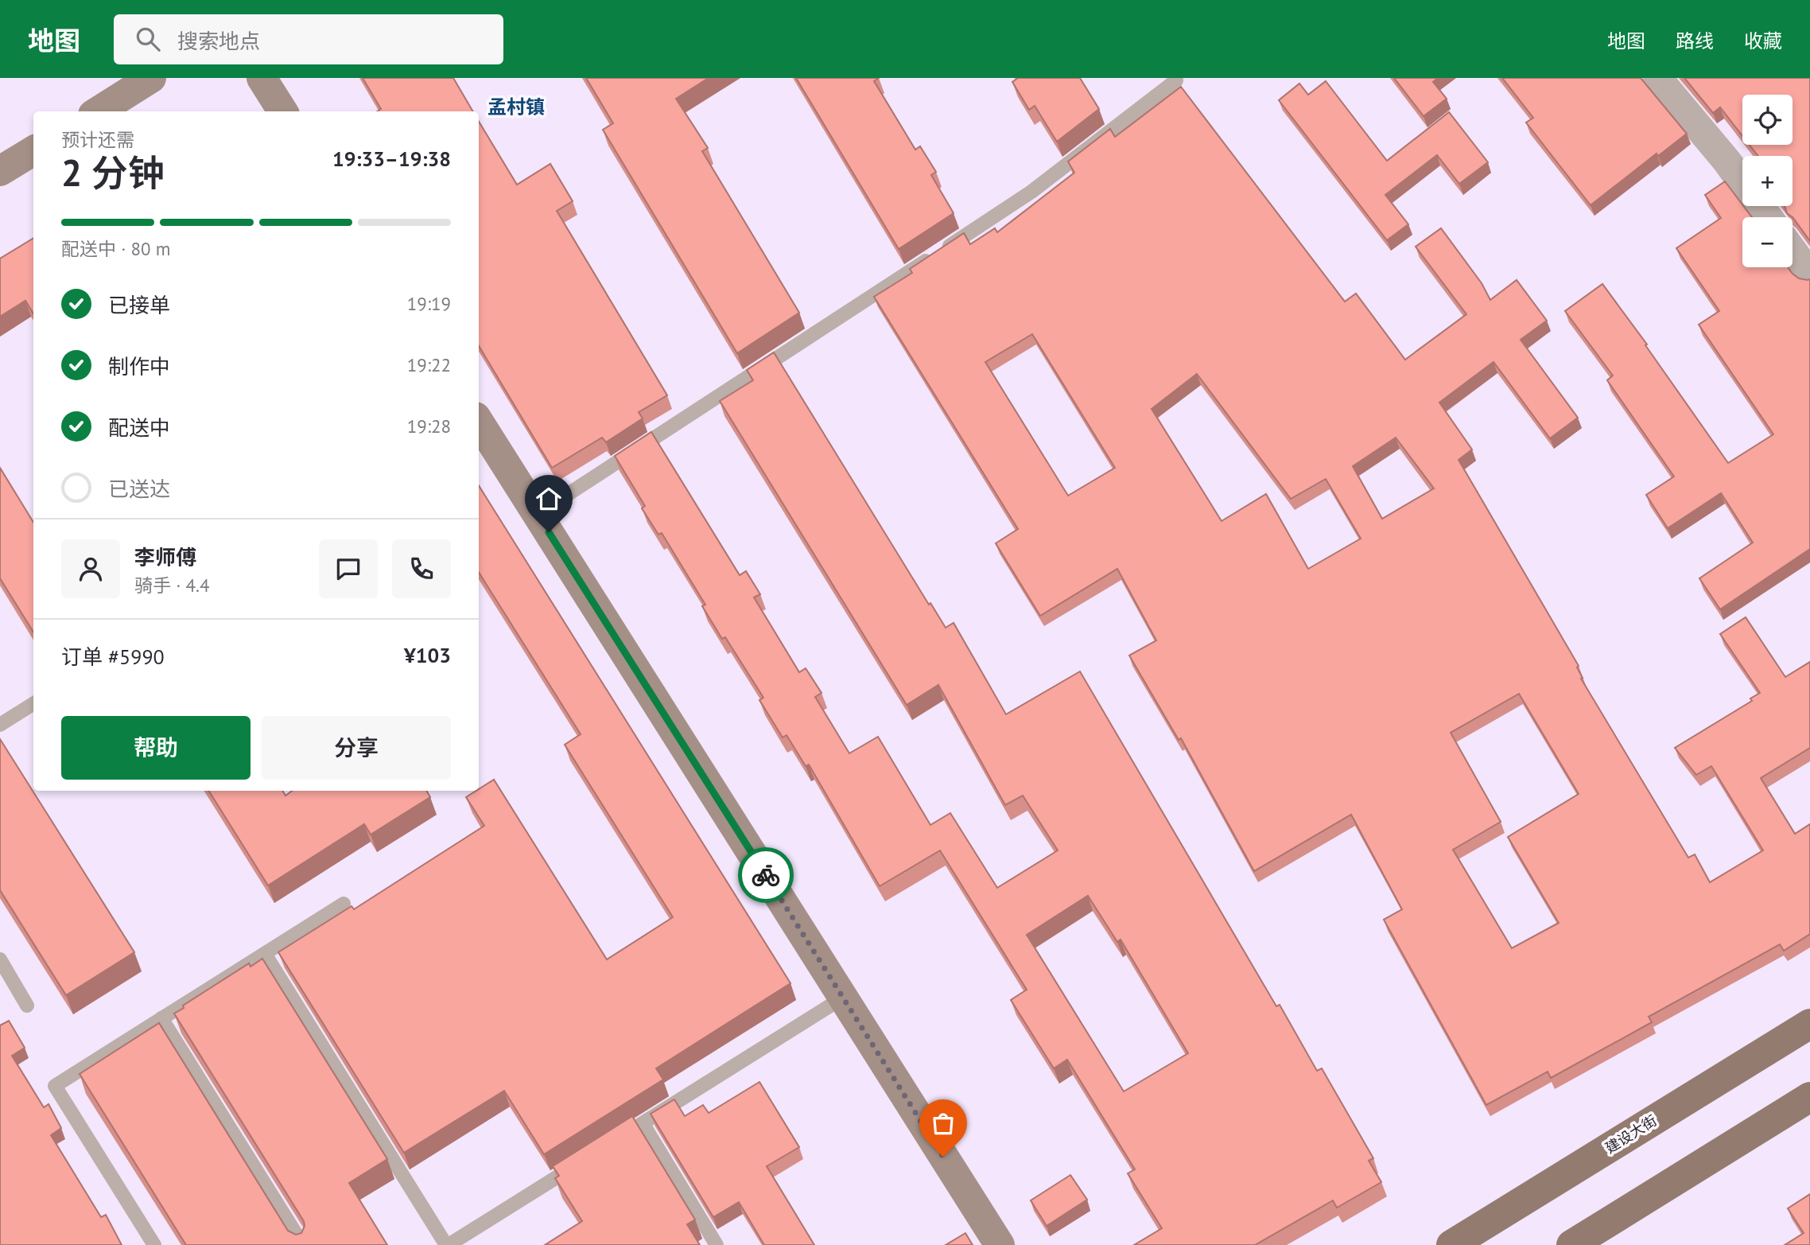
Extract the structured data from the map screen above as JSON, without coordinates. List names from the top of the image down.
{
  "streets": {
    "main road": ["建设大街"]
  },
  "districts": ["孟村镇"],
  "page": {
    "header": "地图",
    "search": "搜索地点",
    "nav": ["地图", "路线", "收藏"],
    "map_buttons": ["+", "−"],
    "heading": ["2 分钟", "预计还需", "19:33–19:38"],
    "panel": [
      "李师傅",
      "骑手 · 4.4",
      "订单 #5990",
      "¥103"
    ],
    "bar": "配送中 · 80 m",
    "list": [
      ["已接单", "19:19"],
      ["制作中", "19:22"],
      ["配送中", "19:28"],
      "已送达"
    ],
    "buttons": ["帮助", "分享"]
  }
}
